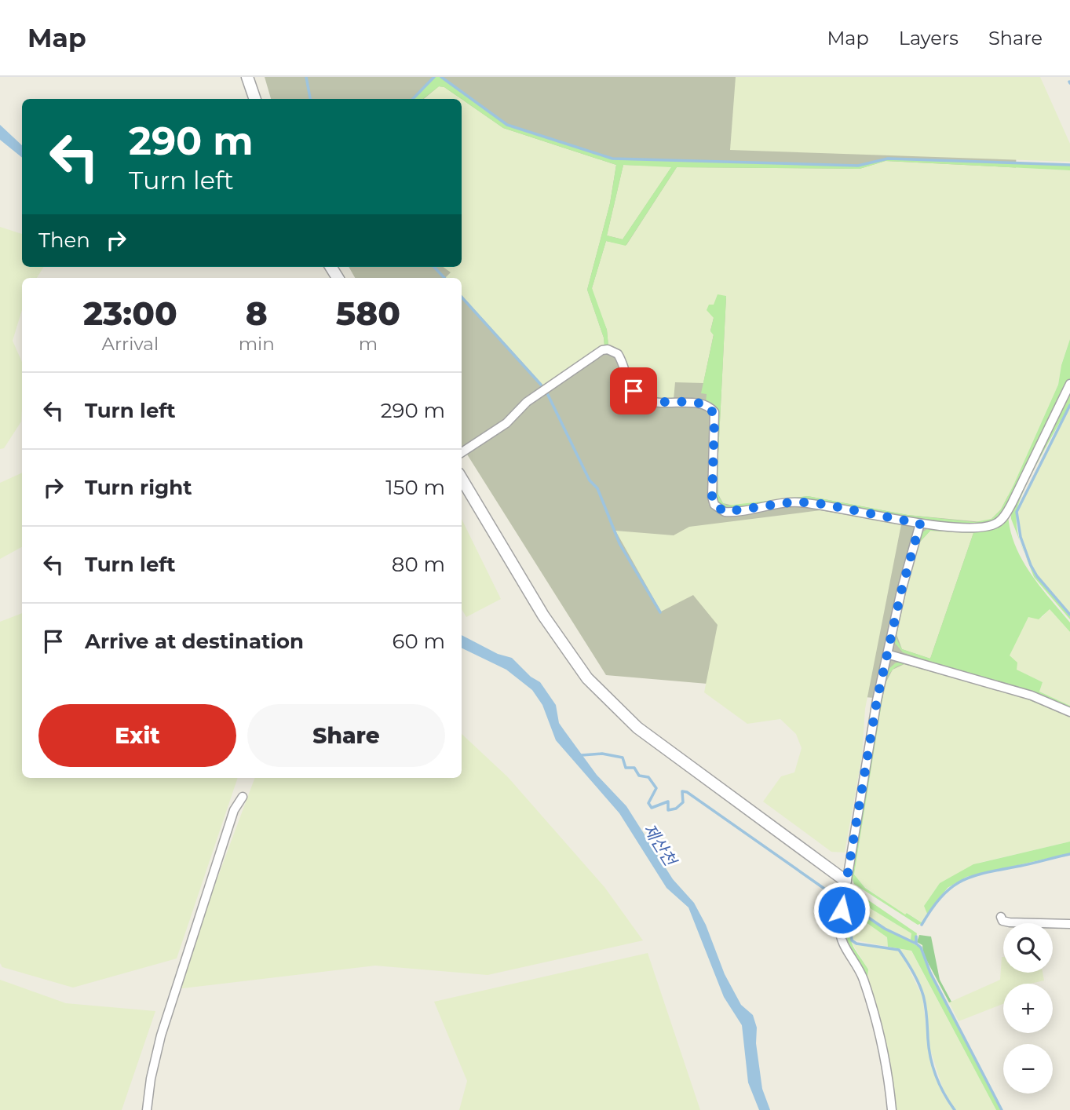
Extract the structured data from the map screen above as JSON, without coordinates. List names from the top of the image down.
{
  "water": ["제산천"],
  "page": {
    "header": "Map",
    "nav": ["Map", "Layers", "Share"],
    "turn": ["290 m", "Turn left"],
    "then": "Then",
    "eta": [
      "23:00",
      "Arrival",
      "8",
      "min",
      "580",
      "m"
    ],
    "list": [
      {
        "name": "Turn left",
        "value": "290 m"
      },
      {
        "name": "Turn right",
        "value": "150 m"
      },
      {
        "name": "Turn left",
        "value": "80 m"
      },
      {
        "name": "Arrive at destination",
        "value": "60 m"
      }
    ],
    "buttons": ["Exit", "Share"],
    "map_buttons": ["+", "−"]
  }
}
